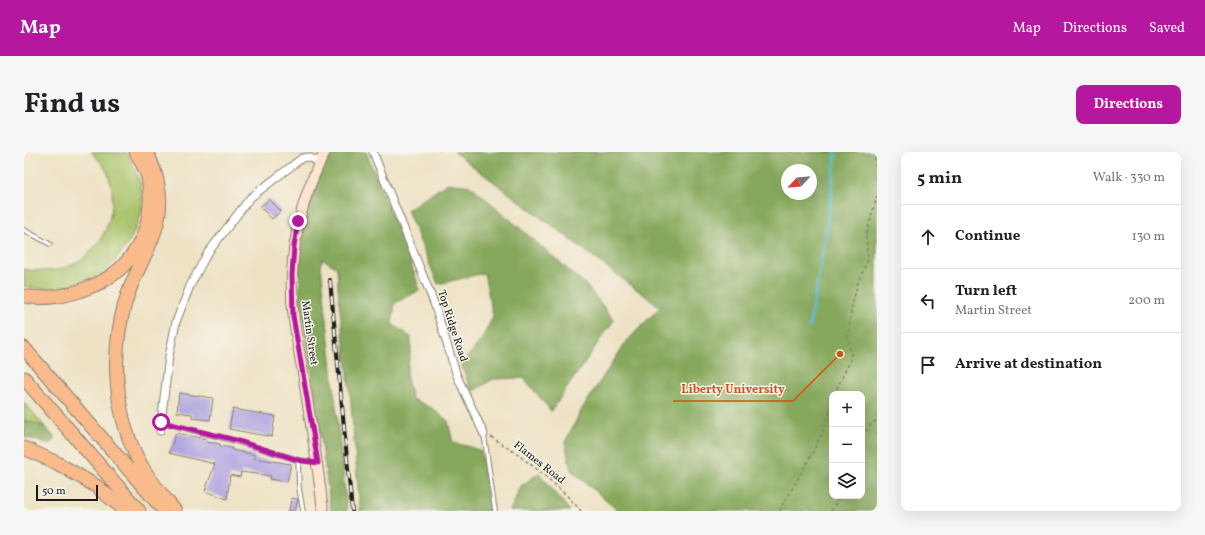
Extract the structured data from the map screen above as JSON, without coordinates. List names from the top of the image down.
{
  "streets": {
    "street": ["Top Ridge Road", "Martin Street"],
    "path": ["Flames Road"]
  },
  "crossings": [
    ["Top Ridge Road", "Flames Road"]
  ],
  "places": ["Liberty University"],
  "scale_bar": "50 m",
  "north": "bottom left",
  "page": {
    "header": "Map",
    "nav": ["Map", "Directions", "Saved"],
    "title": "Find us",
    "buttons": "Directions",
    "heading": ["5 min", "Walk · 330 m"],
    "list": [
      ["Continue", "130 m"],
      ["Turn left", "Martin Street", "200 m"],
      "Arrive at destination"
    ],
    "map_buttons": ["+", "−"],
    "scale": "50 m"
  }
}
